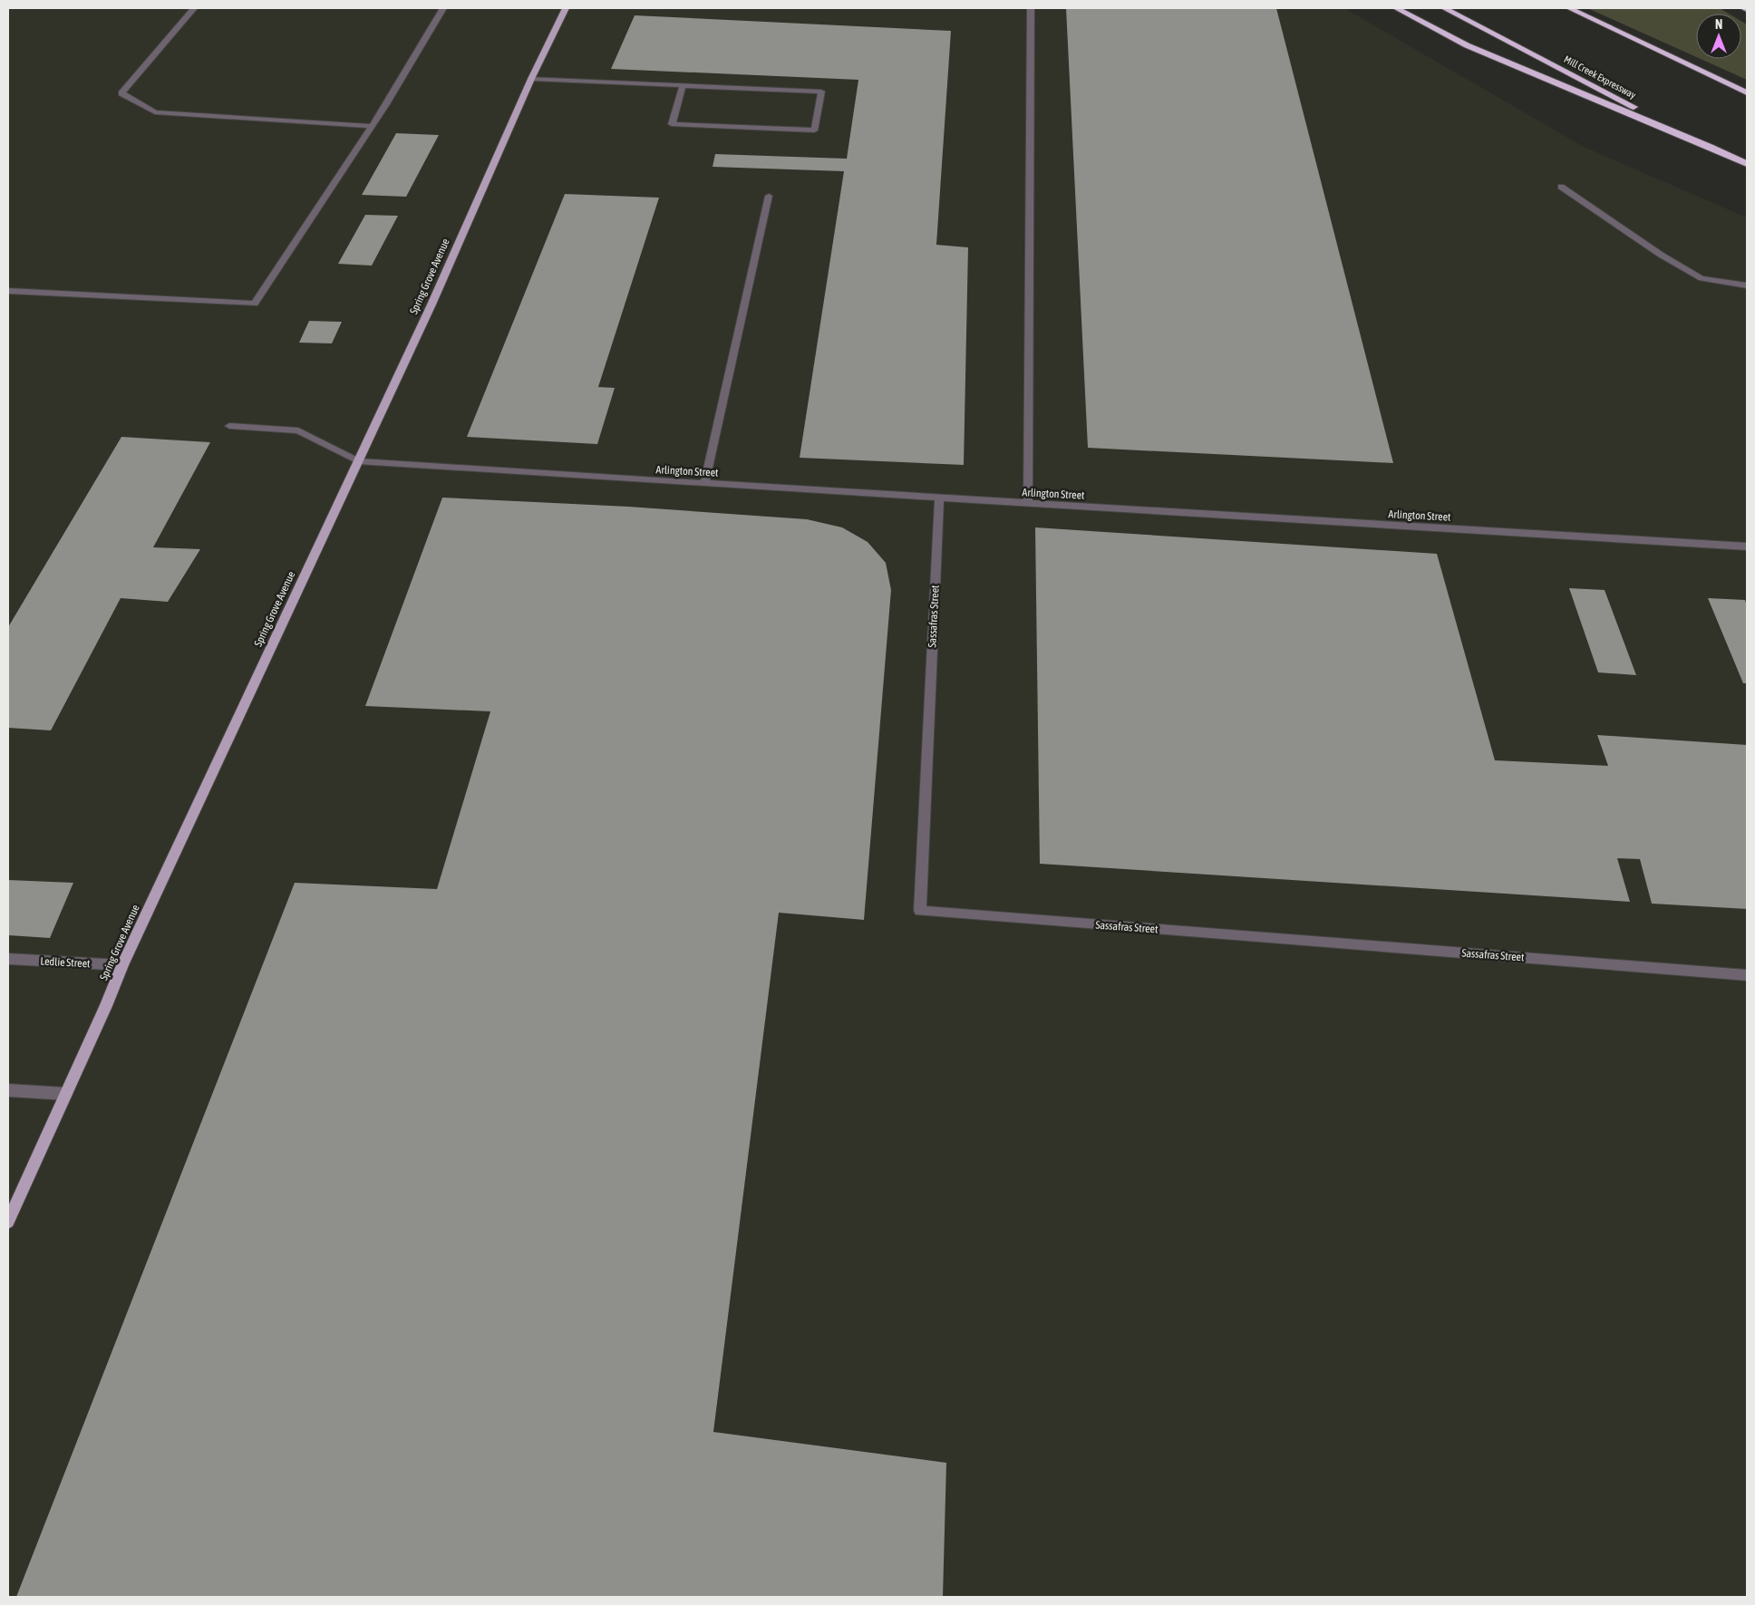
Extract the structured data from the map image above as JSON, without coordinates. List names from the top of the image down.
{
  "streets": {
    "highway": ["Mill Creek Expressway"],
    "main road": ["Spring Grove Avenue"],
    "street": ["Arlington Street", "Sassafras Street", "Ledlie Street"]
  },
  "crossings": [
    ["Spring Grove Avenue", "Arlington Street"],
    ["Spring Grove Avenue", "Ledlie Street"],
    ["Arlington Street", "Sassafras Street"]
  ],
  "north": "top"
}
